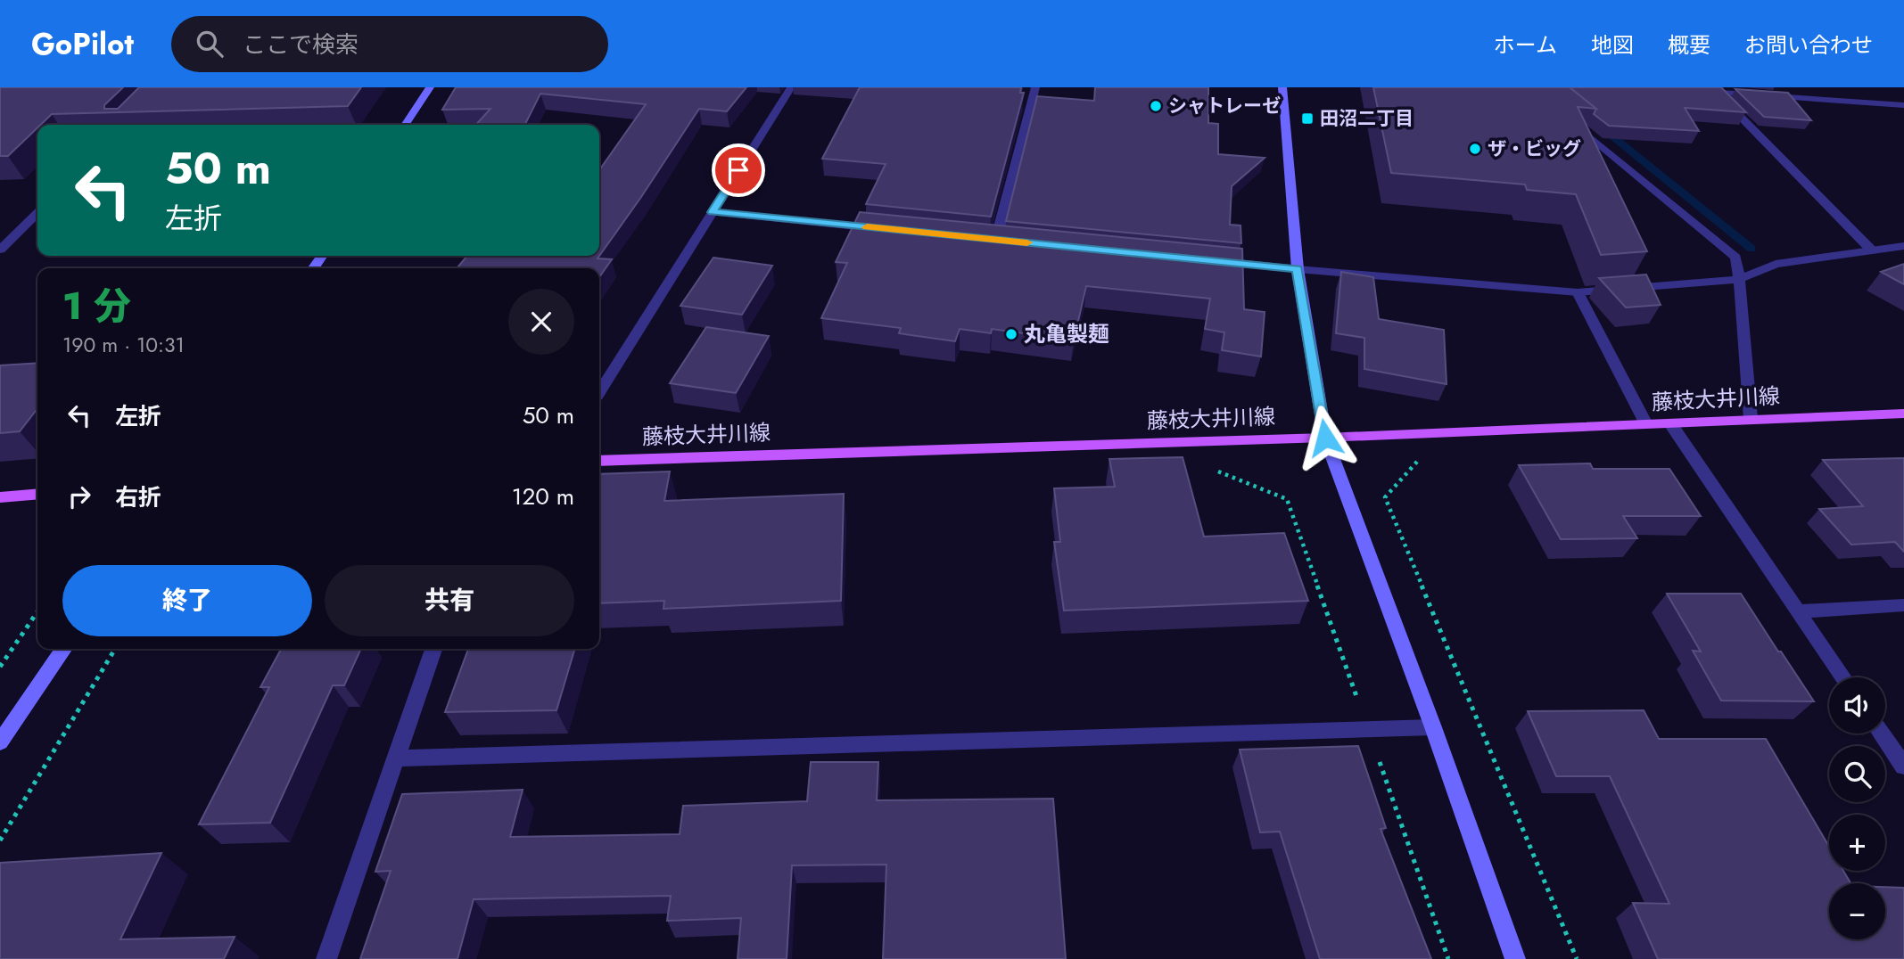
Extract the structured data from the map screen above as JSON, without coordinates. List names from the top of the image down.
{
  "streets": {
    "main road": ["藤枝大井川線"]
  },
  "places": {
    "other": ["シャトレーゼ", "ザ・ビッグ", "丸亀製麺"],
    "transit": ["田沼二丁目"]
  },
  "page": {
    "header": "GoPilot",
    "search": "ここで検索",
    "nav": [
      "ホーム",
      "地図",
      "概要",
      "お問い合わせ"
    ],
    "turn": ["50 m", "左折"],
    "heading": ["1 分", "190 m · 10:31"],
    "list": [
      {
        "name": "左折",
        "value": "50 m"
      },
      {
        "name": "右折",
        "value": "120 m"
      }
    ],
    "buttons": ["終了", "共有"],
    "map_buttons": ["+", "−"]
  }
}
